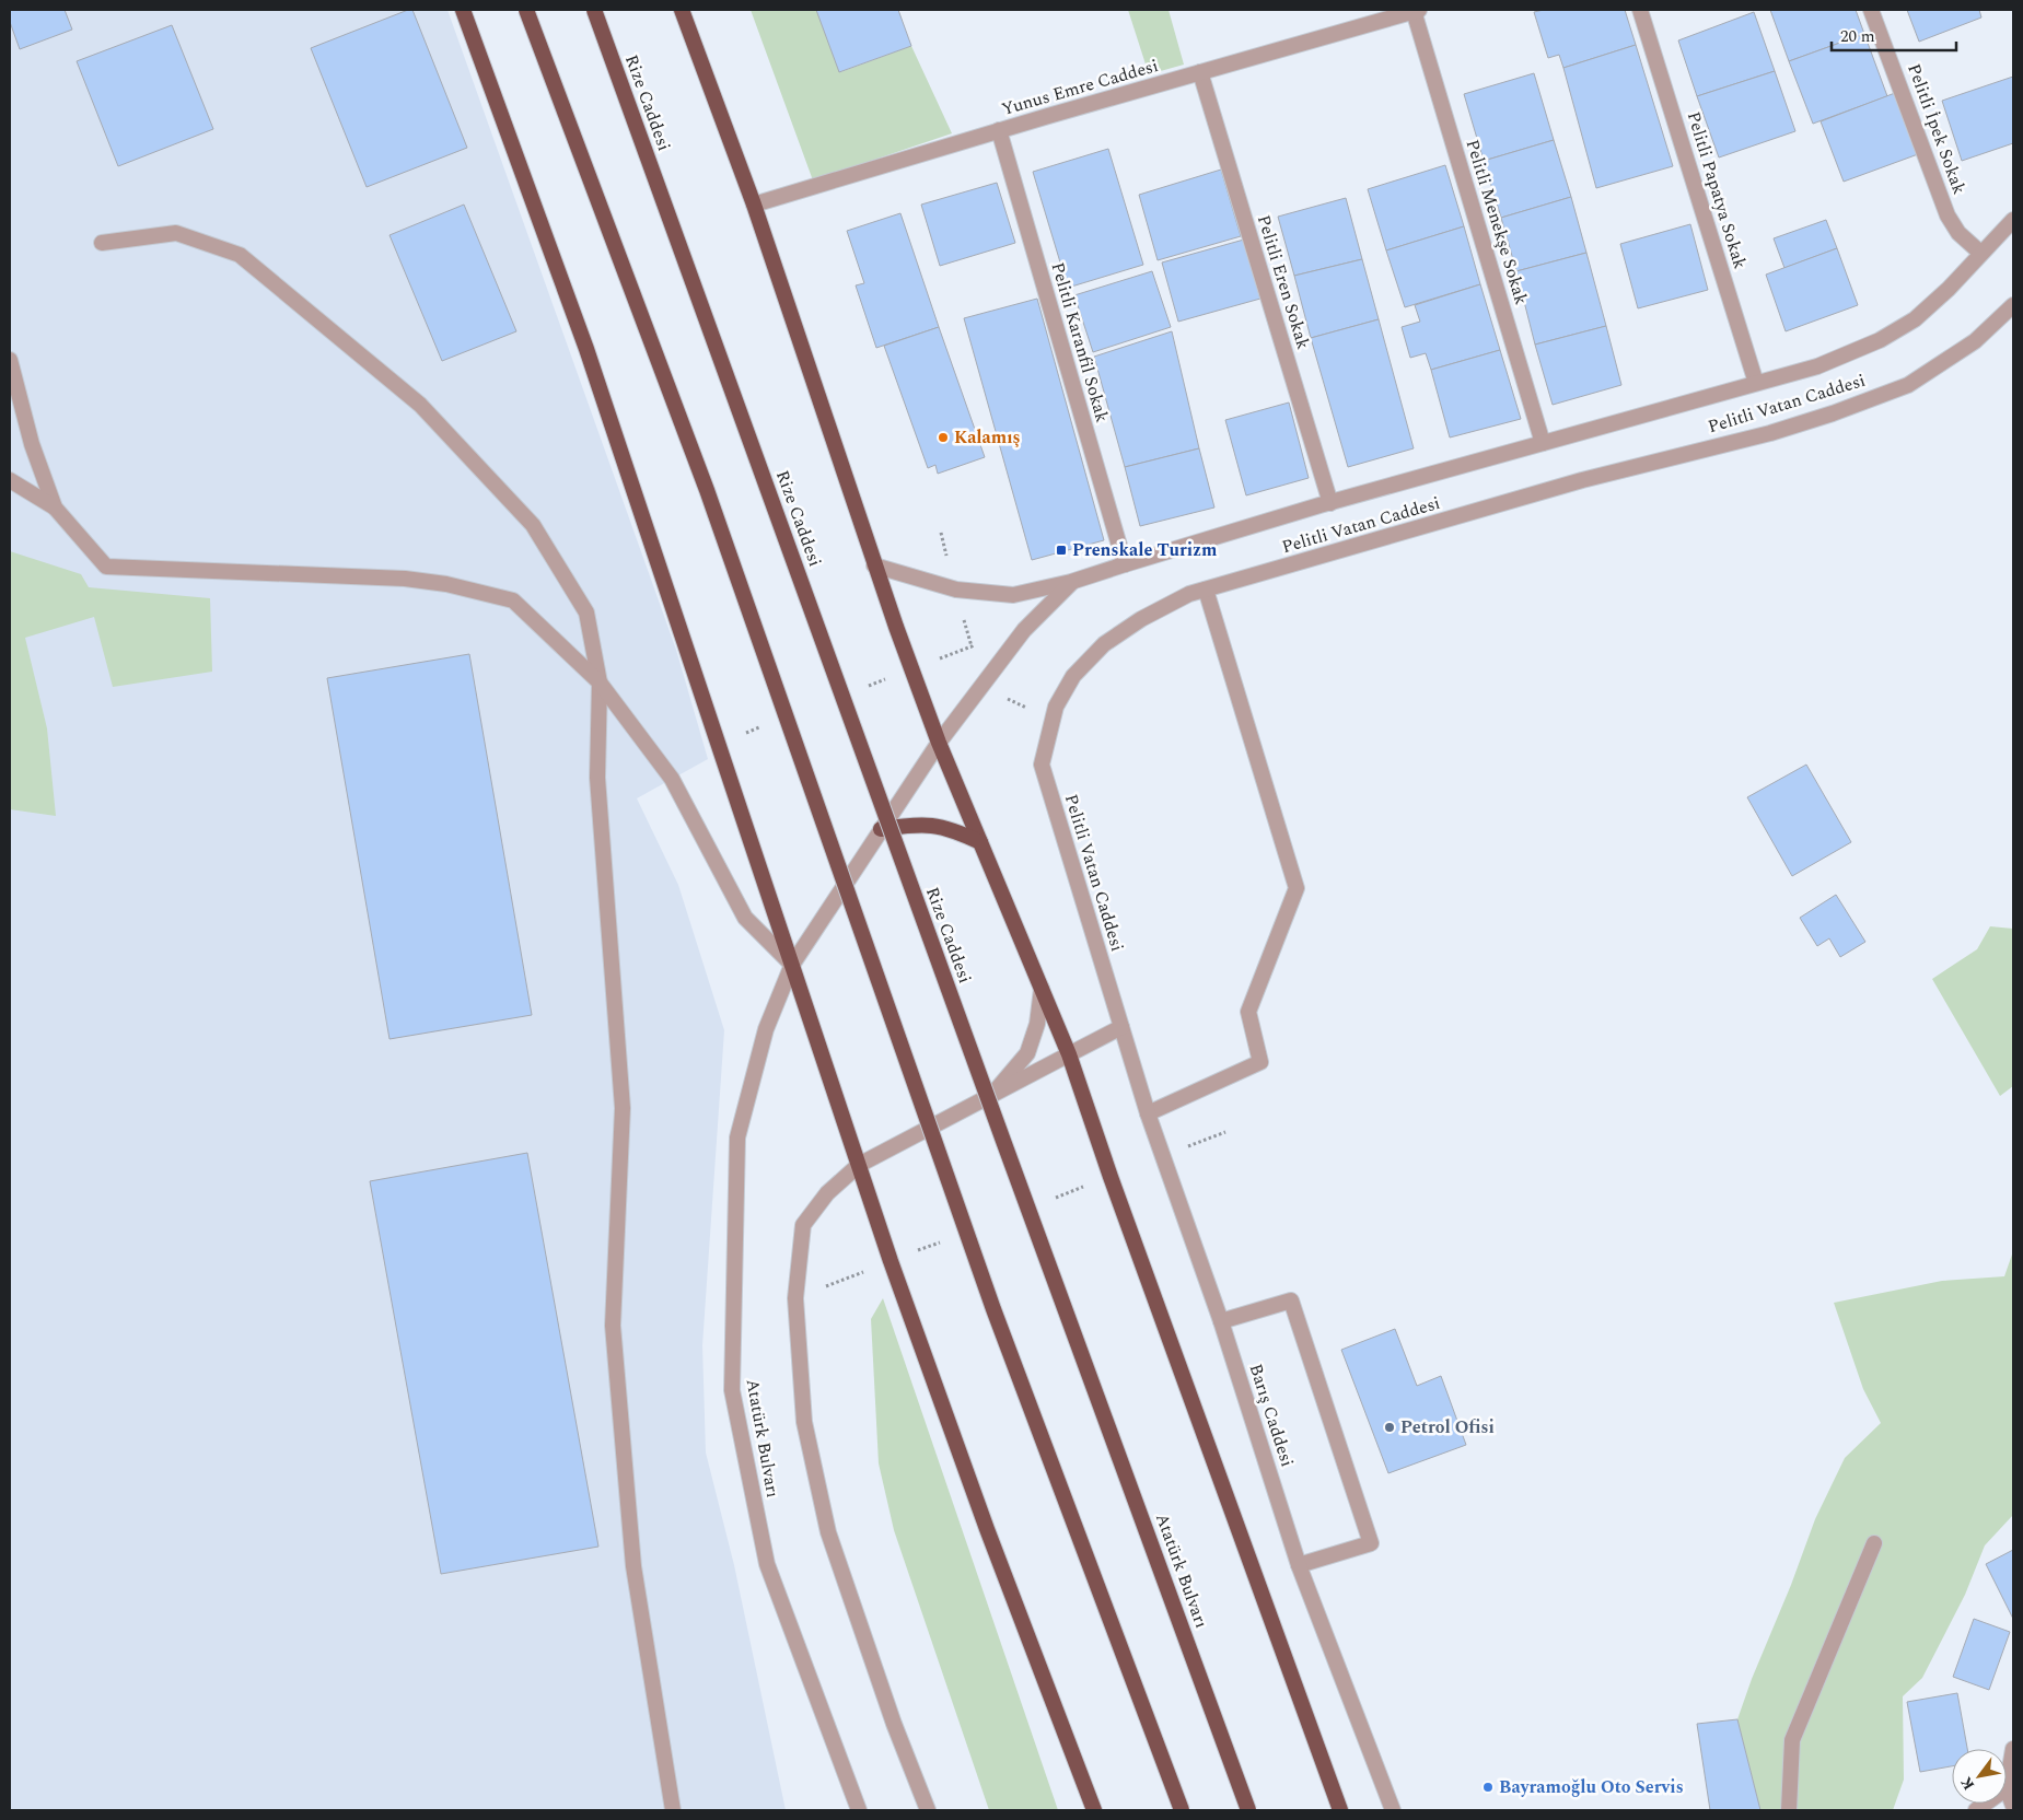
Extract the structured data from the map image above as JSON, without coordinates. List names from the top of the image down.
{
  "streets": {
    "highway": ["Rize Caddesi", "Atatürk Bulvarı"],
    "street": [
      "Yunus Emre Caddesi",
      "Pelitli İpek Sokak",
      "Pelitli Papatya Sokak",
      "Pelitli Menekşe Sokak",
      "Pelitli Eren Sokak",
      "Pelitli Karanfil Sokak",
      "Pelitli Vatan Caddesi",
      "Barış Caddesi"
    ]
  },
  "crossings": [
    ["Yunus Emre Caddesi", "Pelitli Menekşe Sokak"],
    ["Yunus Emre Caddesi", "Pelitli Eren Sokak"],
    ["Yunus Emre Caddesi", "Pelitli Karanfil Sokak"],
    ["Rize Caddesi", "Atatürk Bulvarı"],
    ["Pelitli İpek Sokak", "Pelitli Vatan Caddesi"],
    ["Pelitli Papatya Sokak", "Pelitli Vatan Caddesi"],
    ["Pelitli Menekşe Sokak", "Pelitli Vatan Caddesi"],
    ["Pelitli Eren Sokak", "Pelitli Vatan Caddesi"],
    ["Pelitli Karanfil Sokak", "Pelitli Vatan Caddesi"],
    ["Pelitli Vatan Caddesi", "Barış Caddesi"],
    ["Pelitli Vatan Caddesi", "Atatürk Bulvarı"]
  ],
  "places": {
    "other": ["Kalamış", "Petrol Ofisi", "Bayramoğlu Oto Servis"],
    "transit": ["Prenskale Turizm"]
  },
  "scale_bar": "20 m",
  "north": "bottom left"
}
